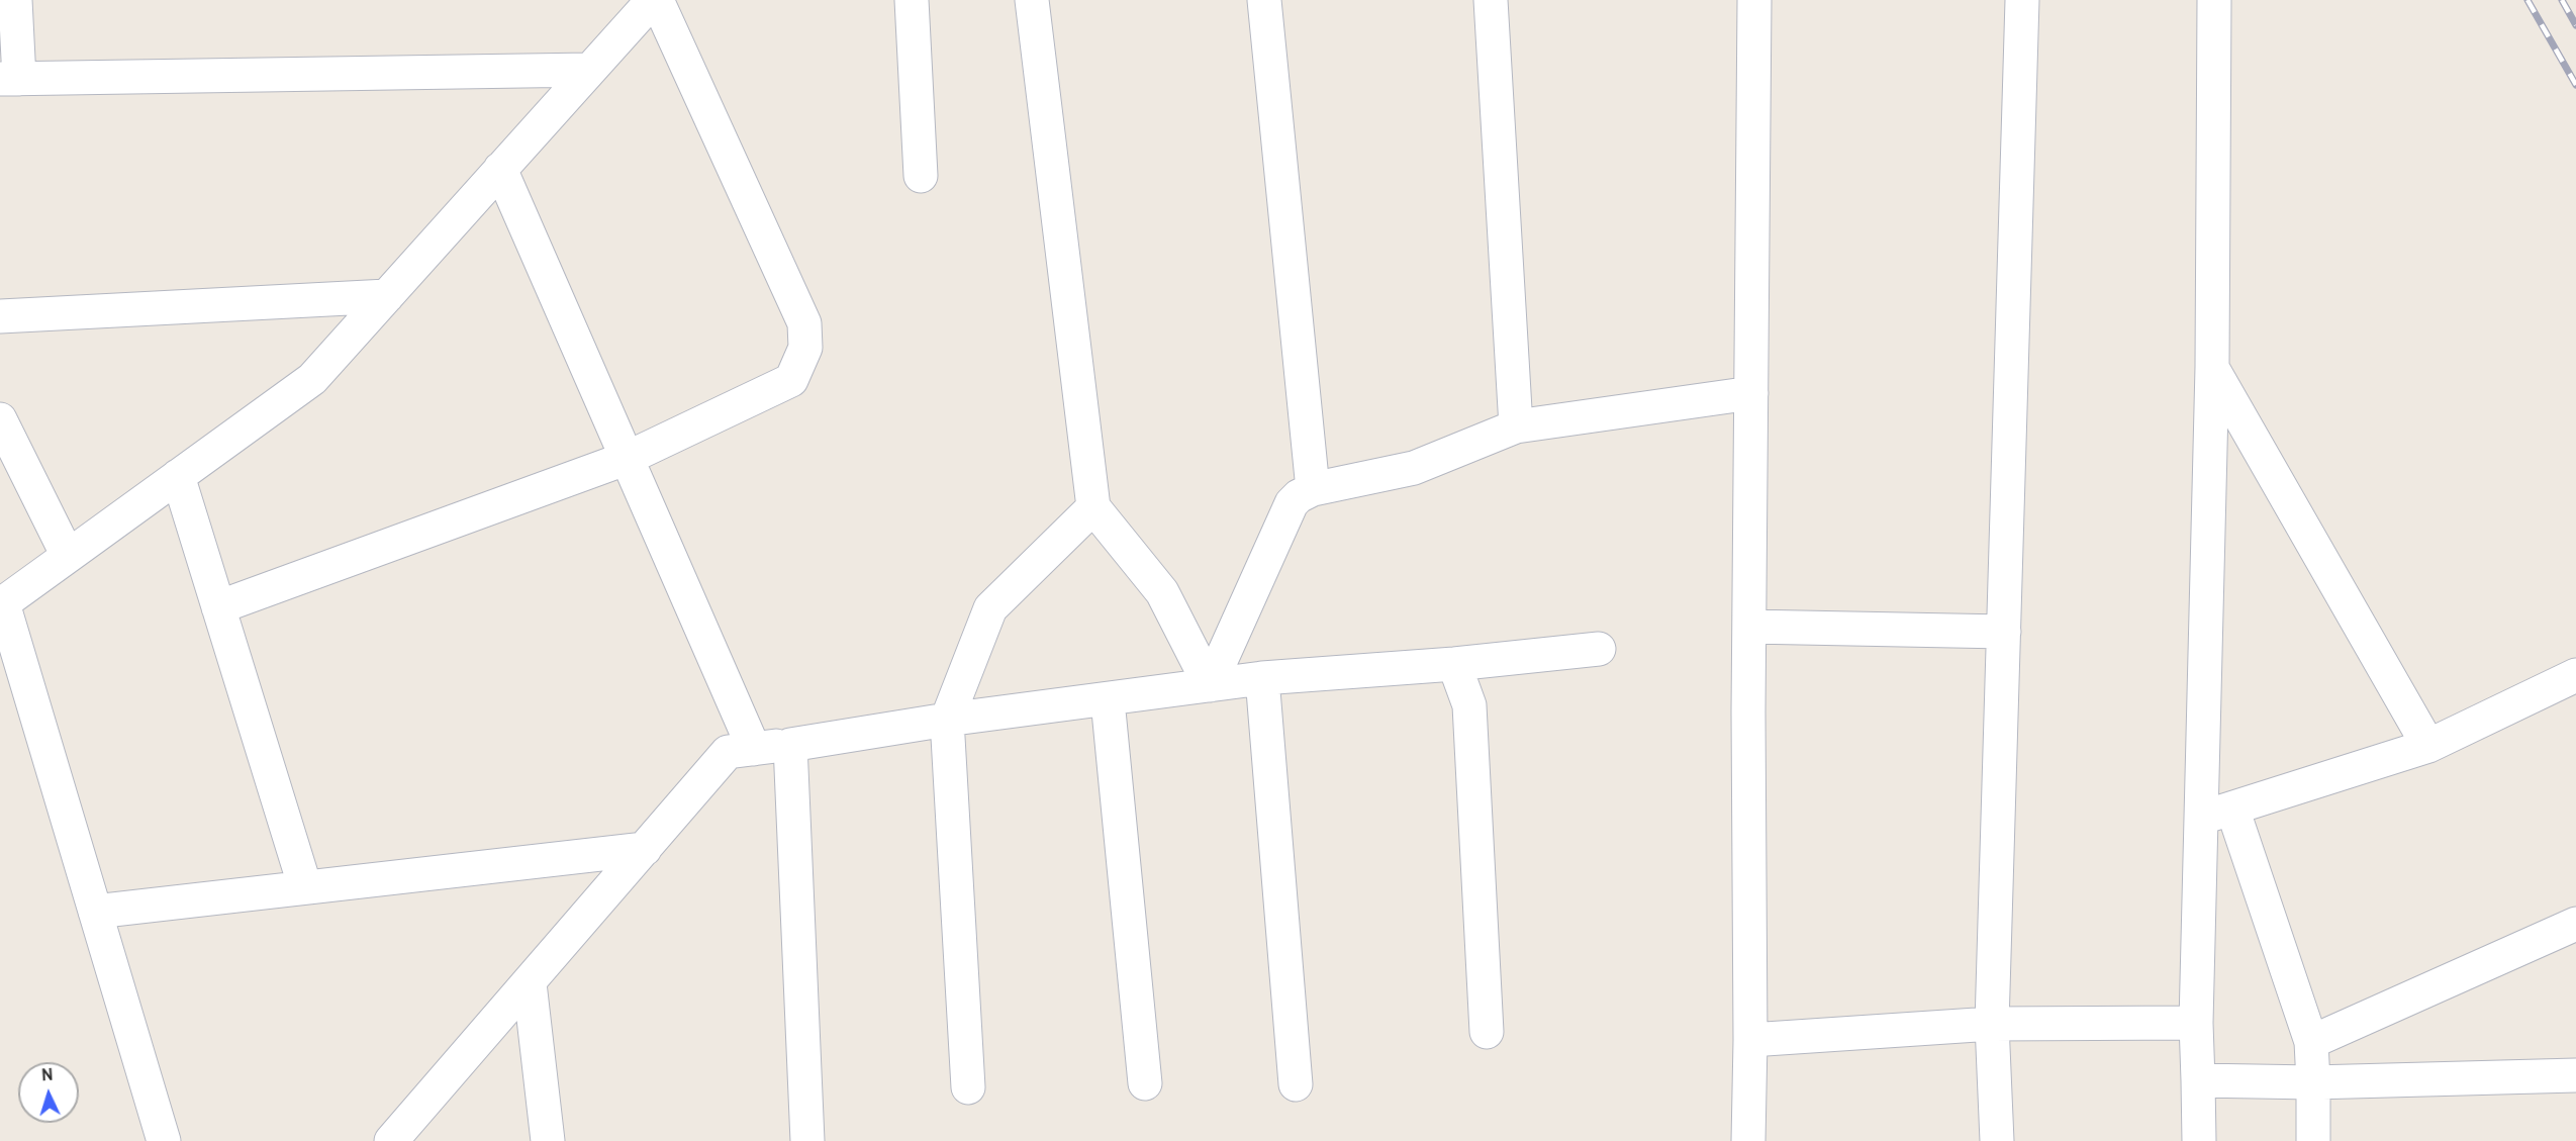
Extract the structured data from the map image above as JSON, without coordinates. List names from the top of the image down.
{
  "north": "top"
}
